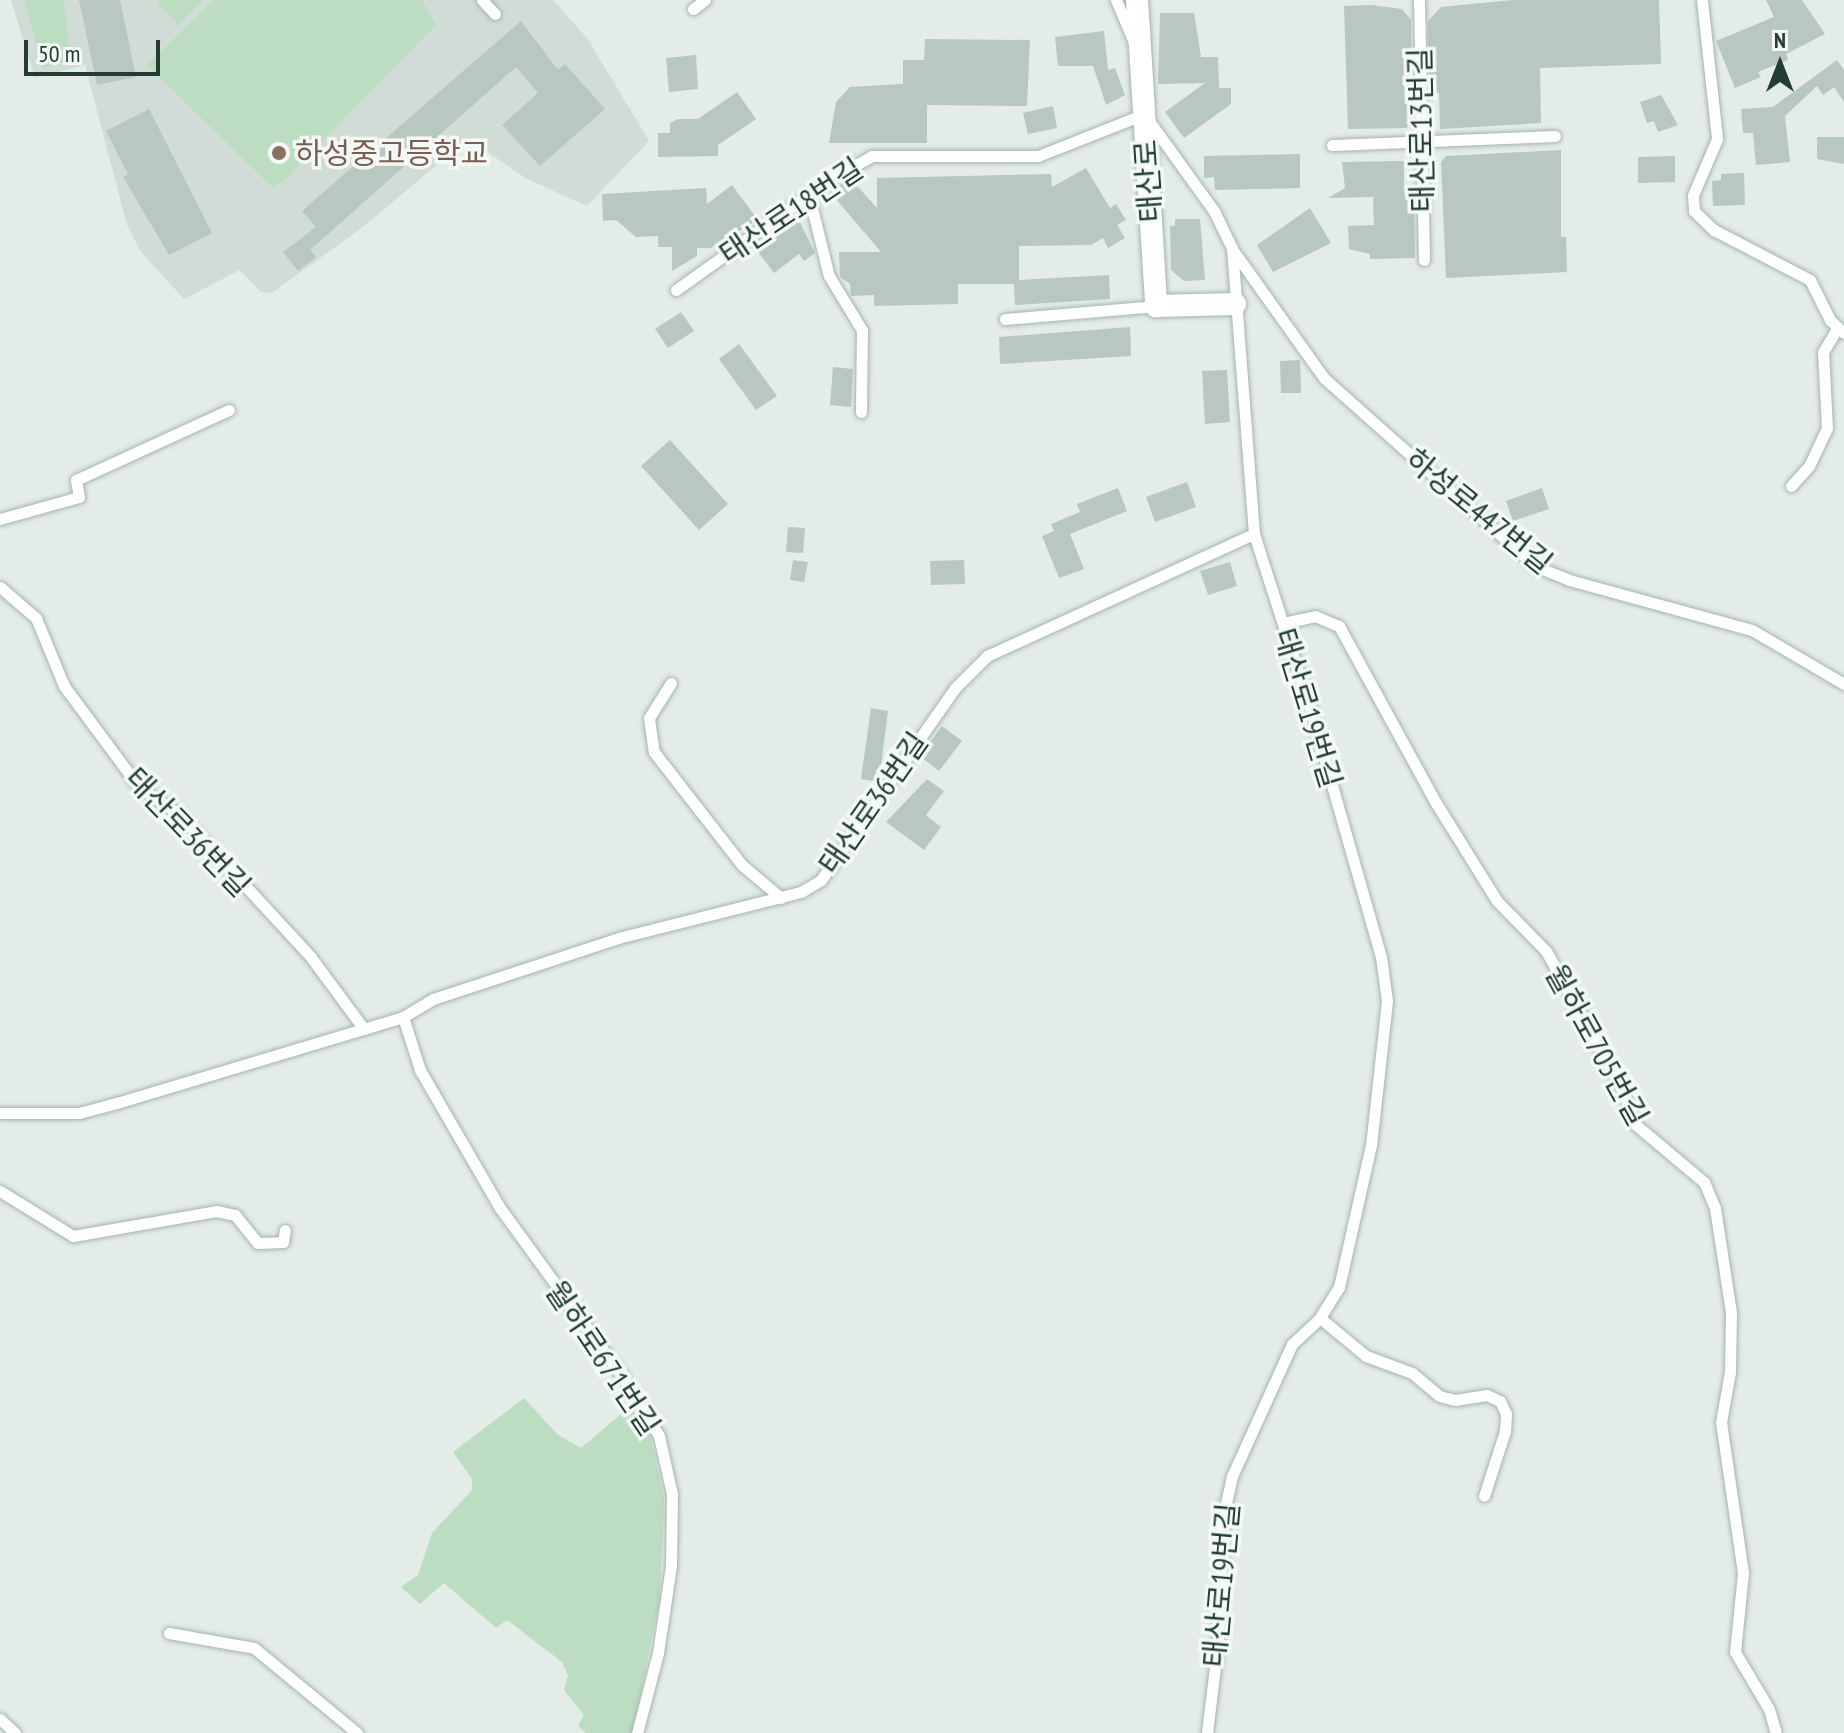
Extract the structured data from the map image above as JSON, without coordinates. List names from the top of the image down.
{
  "streets": {
    "street": ["태산로"],
    "lane": [
      "태산로13번길",
      "태산로18번길",
      "하성로447번길",
      "태산로19번길",
      "태산로36번길",
      "월하로705번길",
      "월하로671번길"
    ]
  },
  "crossings": [
    ["태산로", "태산로18번길"],
    ["태산로", "태산로19번길"],
    ["태산로18번길", "태산로19번길"],
    ["하성로447번길", "태산로19번길"],
    ["태산로19번길", "태산로36번길"],
    ["태산로19번길", "월하로705번길"],
    ["태산로36번길", "월하로671번길"]
  ],
  "places": ["하성중고등학교"],
  "scale_bar": "50 m",
  "north": "top"
}
